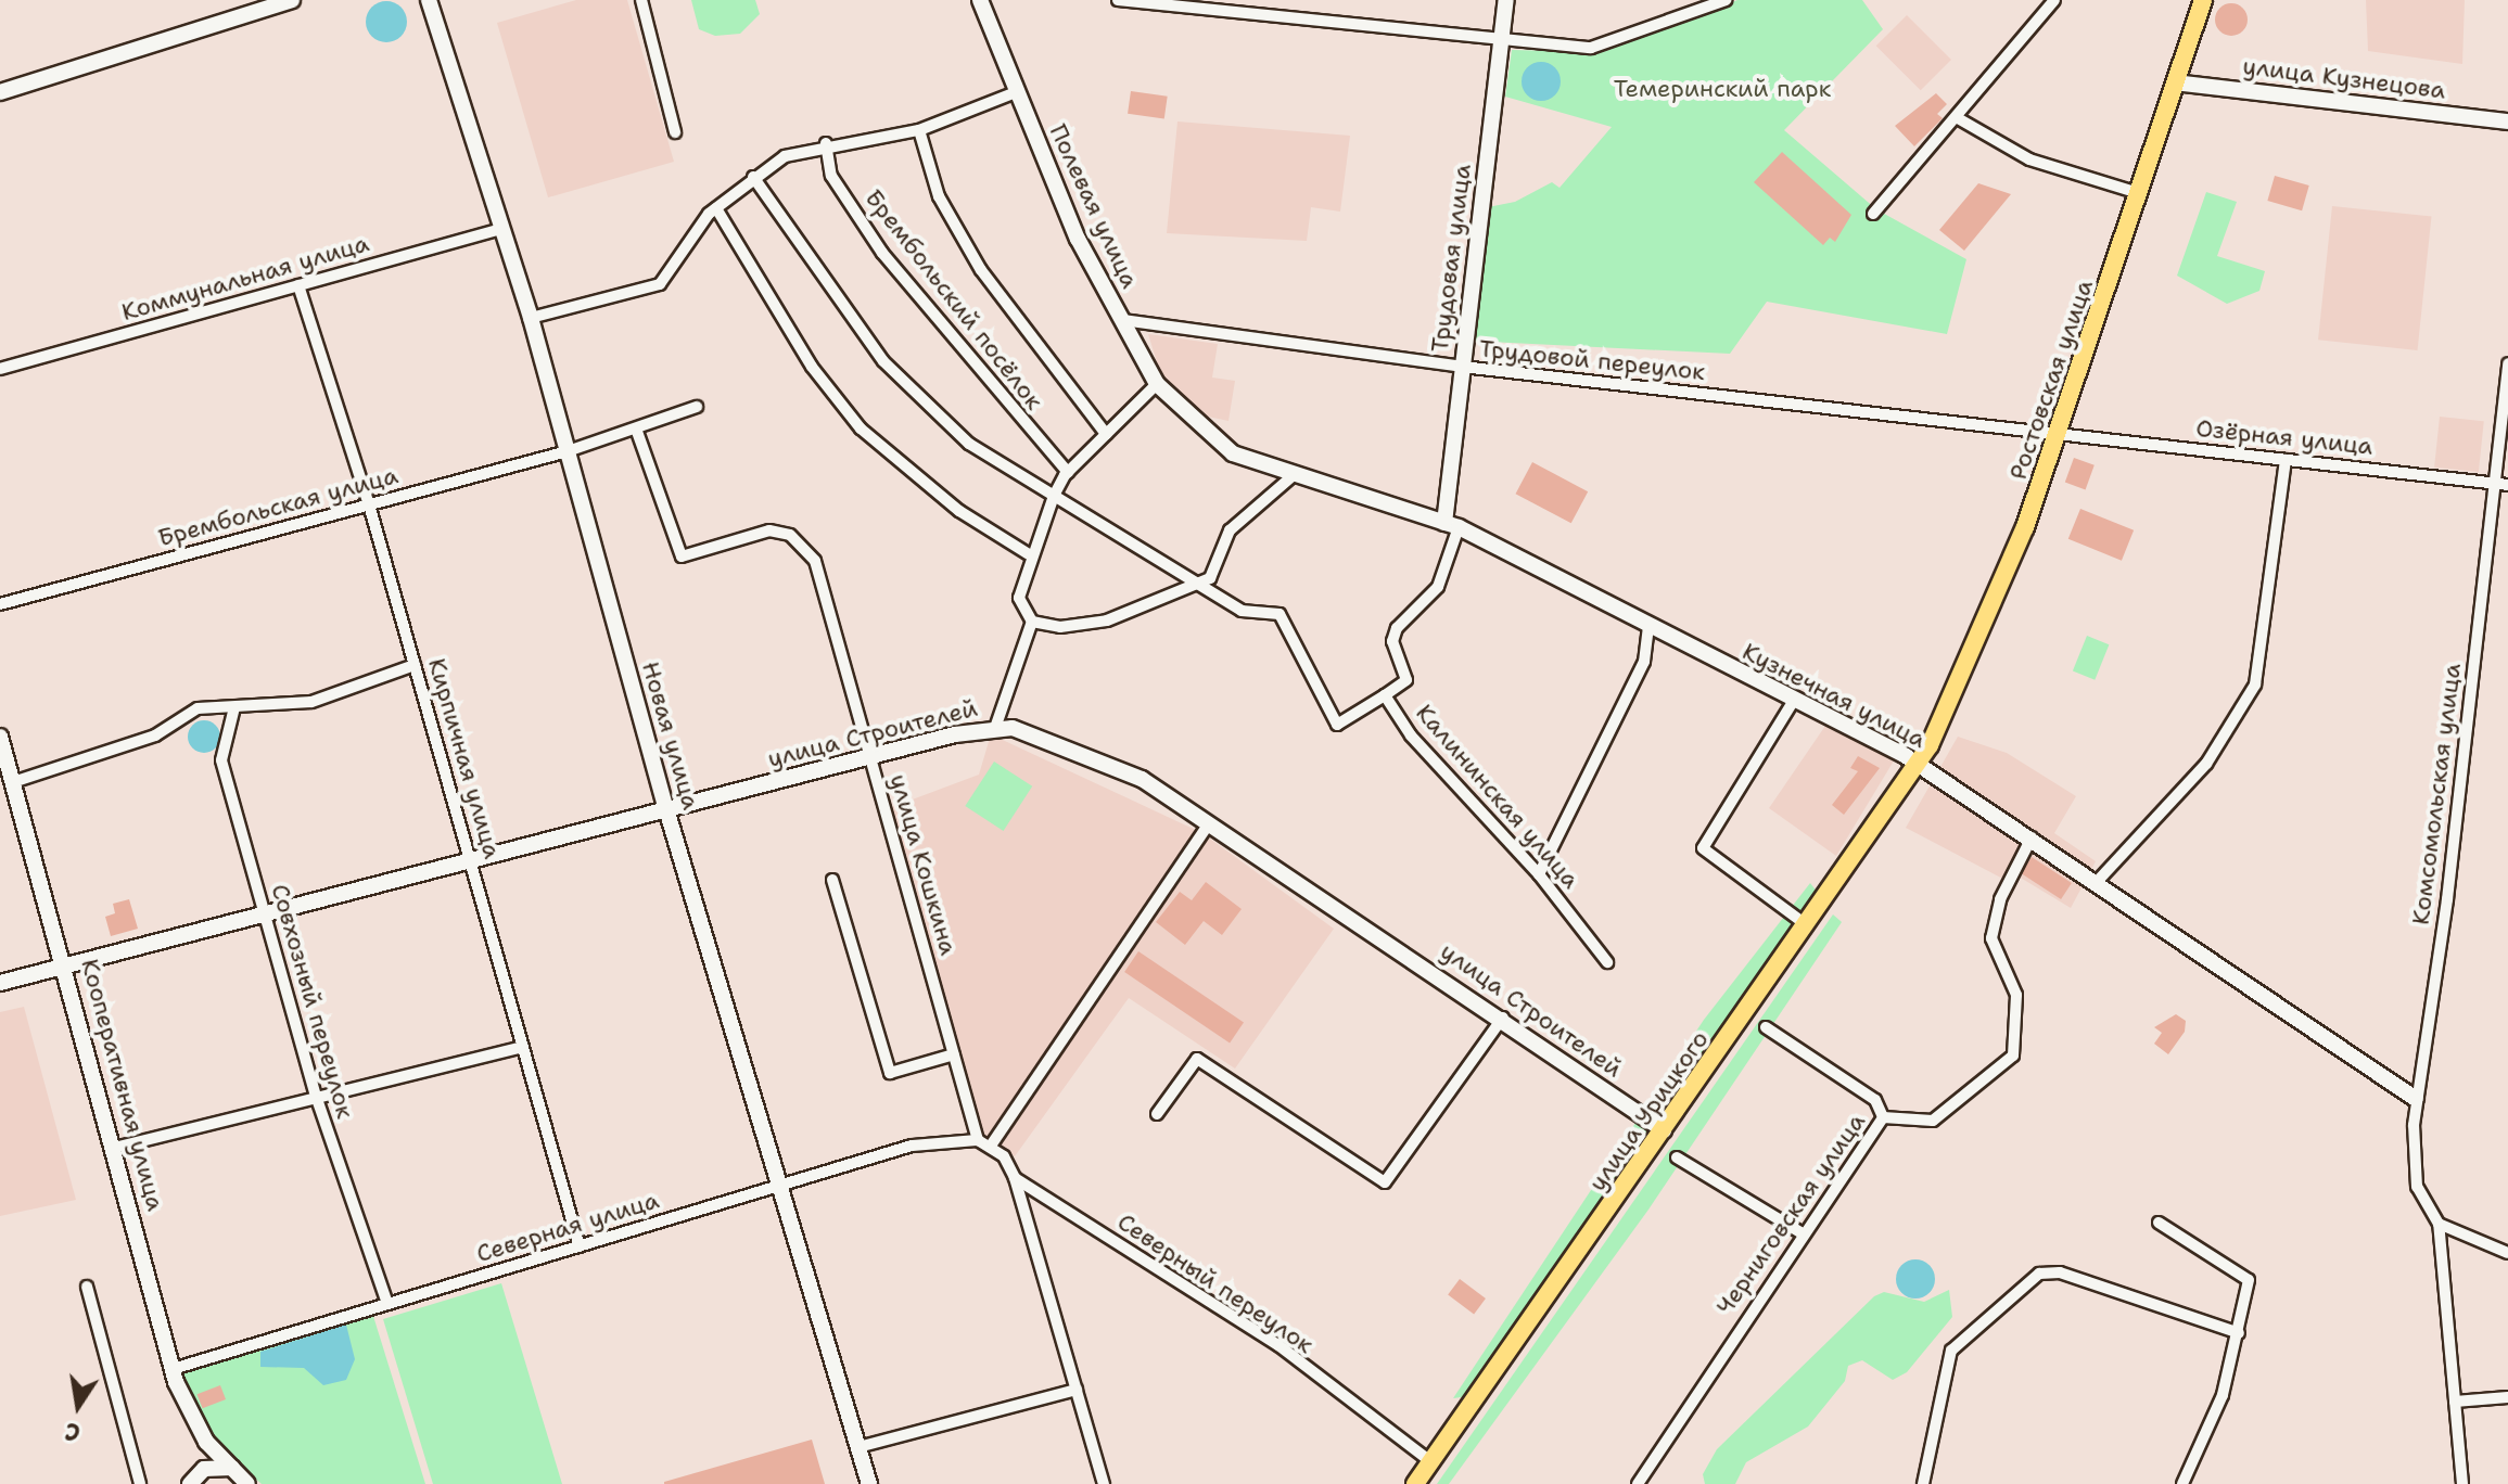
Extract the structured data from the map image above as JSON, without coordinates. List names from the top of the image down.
{
  "streets": {
    "main road": ["Ростовская улица", "улица Урицкого"],
    "street": [
      "улица Кузнецова",
      "Полевая улица",
      "Трудовая улица",
      "Коммунальная улица",
      "Брембольский посёлок",
      "Трудовой переулок",
      "Озёрная улица",
      "Брембольская улица",
      "Кузнечная улица",
      "улица Строителей",
      "Новая улица",
      "Кирпичная улица",
      "Комсомольская улица",
      "Калининская улица",
      "улица Кошкина",
      "Совхозный переулок",
      "Кооперативная улица",
      "Черниговская улица",
      "Северная улица",
      "Северный переулок"
    ]
  },
  "crossings": [
    ["улица Кузнецова", "Ростовская улица"],
    ["Полевая улица", "Трудовой переулок"],
    ["Полевая улица", "Кузнечная улица"],
    ["Трудовая улица", "Трудовой переулок"],
    ["Трудовая улица", "Кузнечная улица"],
    ["Трудовая улица", "Калининская улица"],
    ["Коммунальная улица", "Новая улица"],
    ["Коммунальная улица", "Кирпичная улица"],
    ["Трудовой переулок", "Ростовская улица"],
    ["Трудовой переулок", "Озёрная улица"],
    ["Ростовская улица", "Озёрная улица"],
    ["Ростовская улица", "Кузнечная улица"],
    ["Ростовская улица", "улица Урицкого"],
    ["Озёрная улица", "Комсомольская улица"],
    ["Брембольская улица", "Новая улица"],
    ["Брембольская улица", "Кирпичная улица"],
    ["Брембольская улица", "улица Кошкина"],
    ["Кузнечная улица", "Комсомольская улица"],
    ["Кузнечная улица", "Калининская улица"],
    ["Кузнечная улица", "улица Урицкого"],
    ["Кузнечная улица", "Черниговская улица"],
    ["улица Строителей", "Новая улица"],
    ["улица Строителей", "Кирпичная улица"],
    ["улица Строителей", "улица Кошкина"],
    ["улица Строителей", "Совхозный переулок"],
    ["улица Строителей", "Кооперативная улица"],
    ["улица Строителей", "улица Урицкого"],
    ["Новая улица", "Северная улица"],
    ["Кирпичная улица", "Северная улица"],
    ["улица Кошкина", "Северная улица"],
    ["Совхозный переулок", "Северная улица"],
    ["Кооперативная улица", "Северная улица"],
    ["улица Урицкого", "Северный переулок"]
  ],
  "parks": ["Темеринский парк"],
  "north": "bottom"
}
